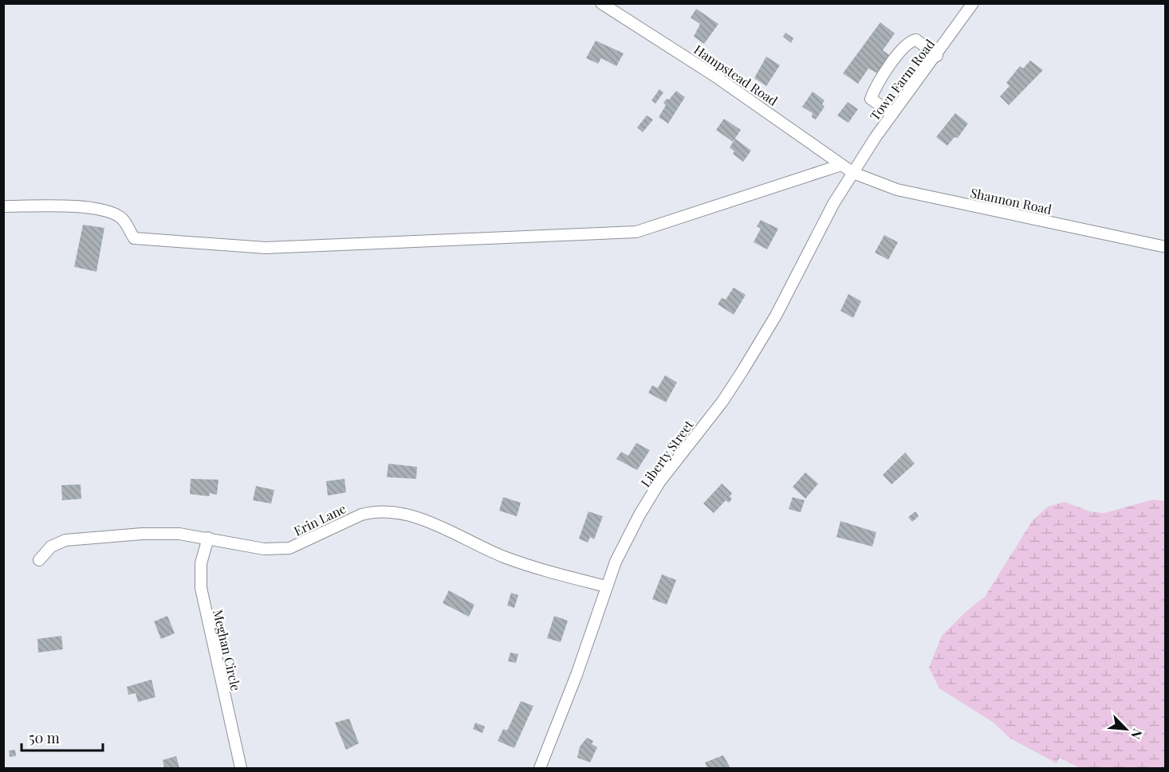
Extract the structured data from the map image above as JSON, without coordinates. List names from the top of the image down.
{
  "streets": {
    "street": [
      "Hampstead Road",
      "Town Farm Road",
      "Shannon Road",
      "Liberty Street",
      "Erin Lane",
      "Meghan Circle"
    ]
  },
  "crossings": [
    ["Hampstead Road", "Town Farm Road"],
    ["Hampstead Road", "Shannon Road"],
    ["Hampstead Road", "Liberty Street"],
    ["Town Farm Road", "Shannon Road"],
    ["Town Farm Road", "Liberty Street"],
    ["Shannon Road", "Liberty Street"],
    ["Liberty Street", "Erin Lane"],
    ["Erin Lane", "Meghan Circle"]
  ],
  "scale_bar": "50 m",
  "north": "bottom right"
}
